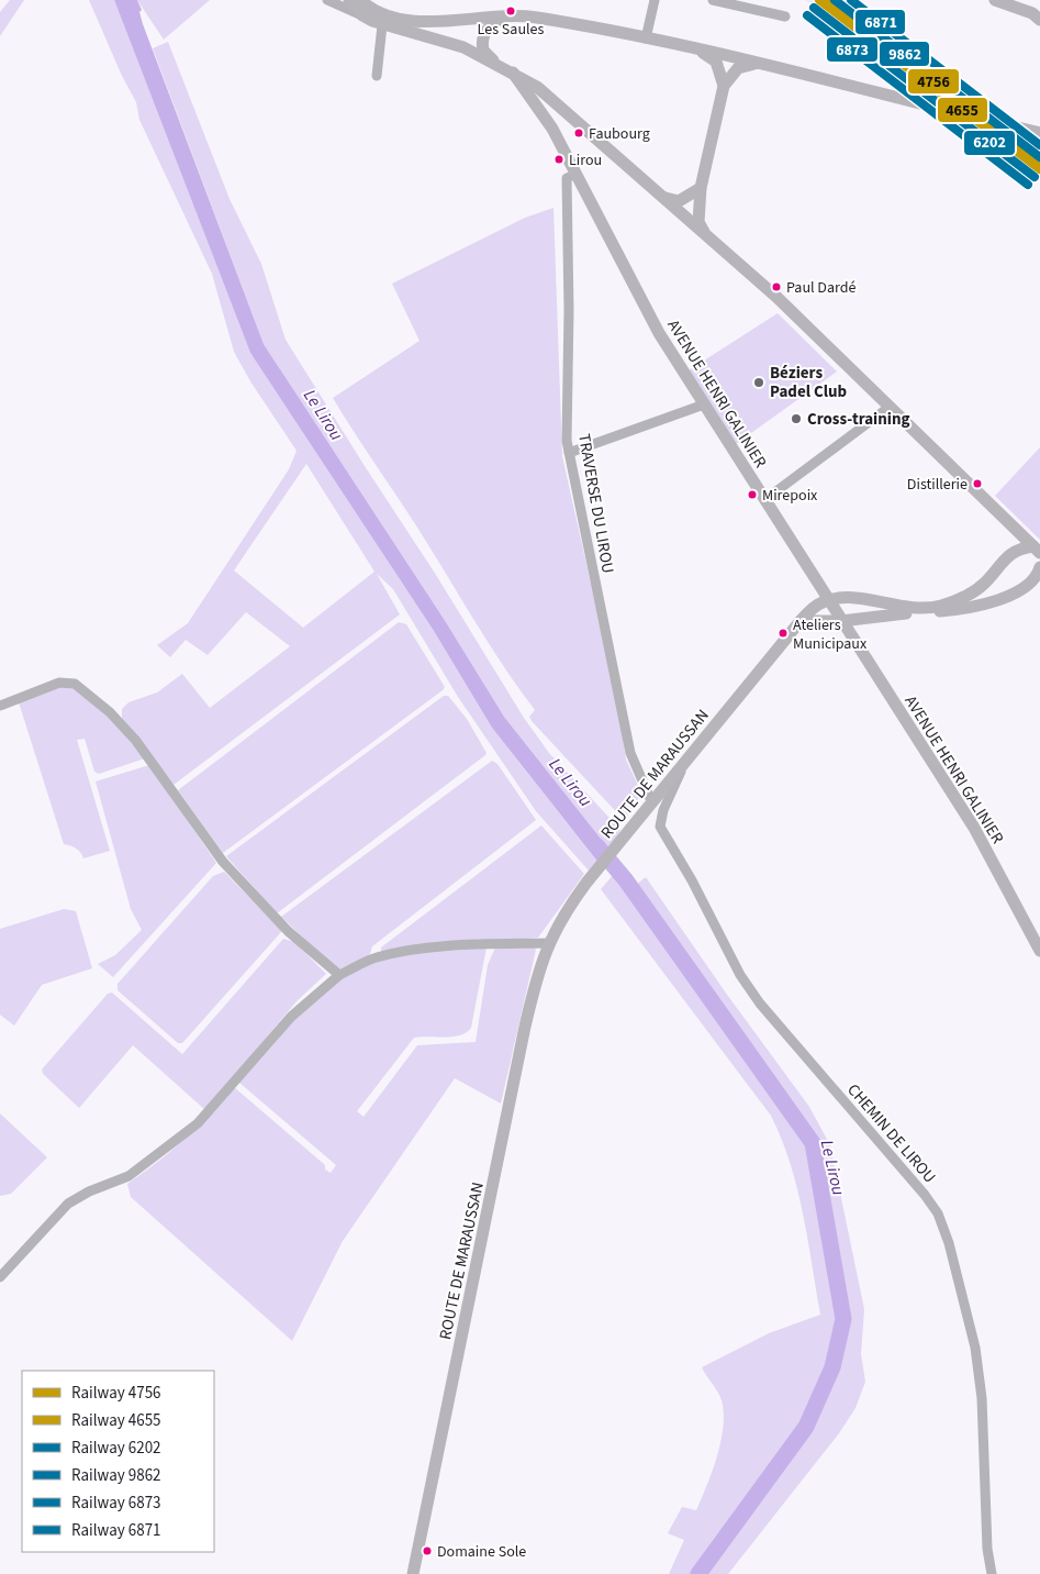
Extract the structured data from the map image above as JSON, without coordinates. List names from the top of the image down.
{
  "streets": {
    "main road": ["AVENUE HENRI GALINIER", "ROUTE DE MARAUSSAN"],
    "street": ["TRAVERSE DU LIROU", "CHEMIN DE LIROU"]
  },
  "crossings": [
    ["AVENUE HENRI GALINIER", "TRAVERSE DU LIROU"],
    ["AVENUE HENRI GALINIER", "ROUTE DE MARAUSSAN"],
    ["TRAVERSE DU LIROU", "ROUTE DE MARAUSSAN"],
    ["ROUTE DE MARAUSSAN", "CHEMIN DE LIROU"]
  ],
  "water": ["Le Lirou"],
  "places": [
    "Les Saules",
    "Faubourg",
    "Lirou",
    "Paul Dardé",
    "Béziers Padel Club",
    "Cross-training",
    "Distillerie",
    "Mirepoix",
    "Ateliers Municipaux",
    "Domaine Sole"
  ],
  "lines": [
    "rail line 4756",
    "rail line 4655",
    "rail line 9862",
    "rail line 6871",
    "rail line 6202",
    "rail line 6873"
  ],
  "legend": [
    "Railway 4756",
    "Railway 4655",
    "Railway 6202",
    "Railway 9862",
    "Railway 6873",
    "Railway 6871"
  ]
}
